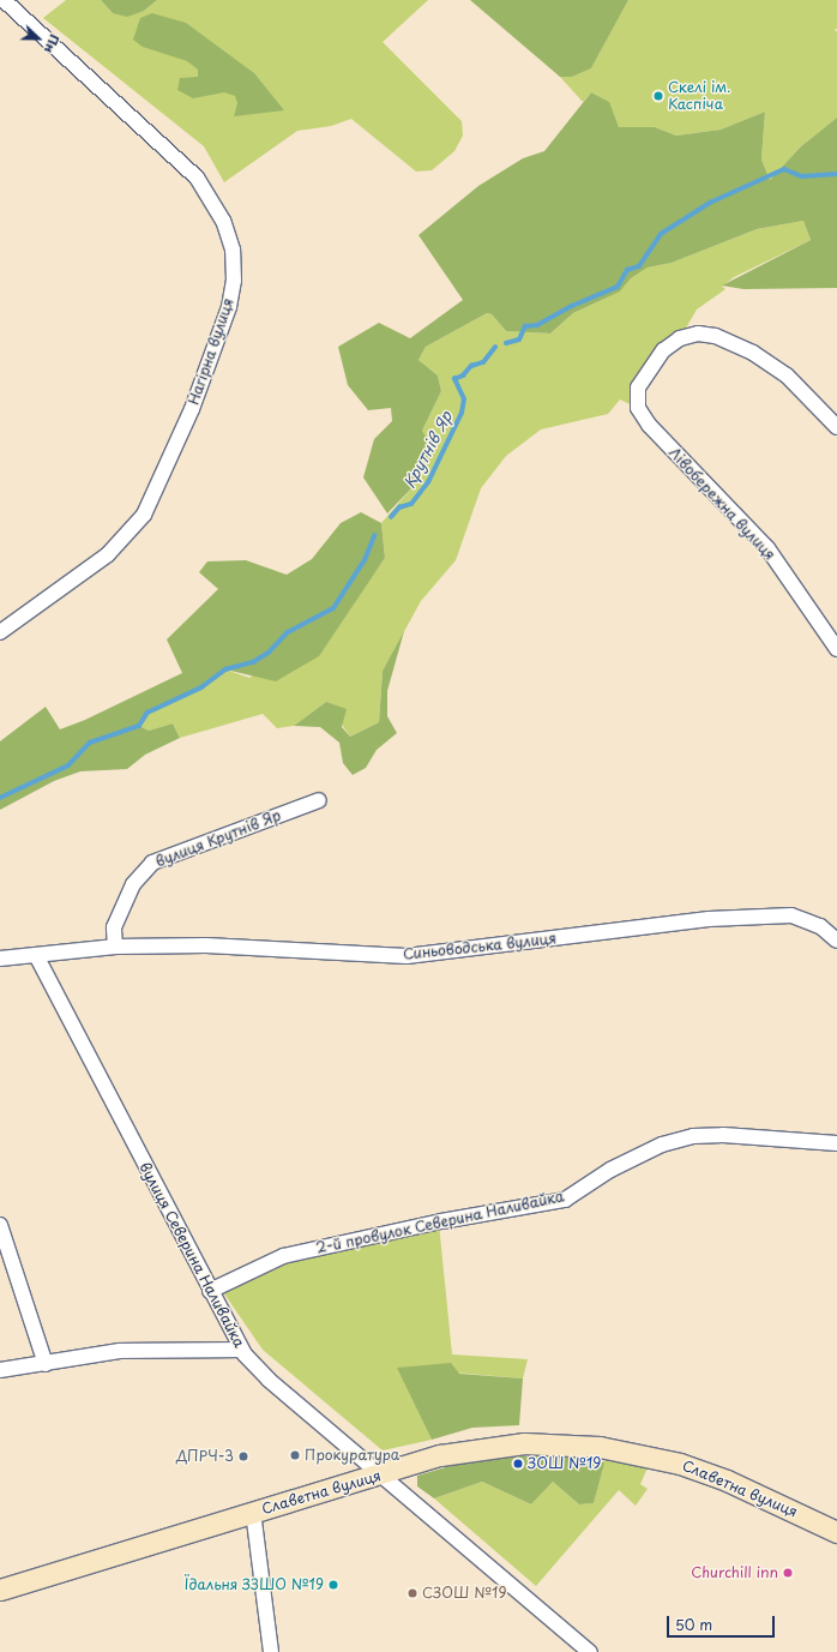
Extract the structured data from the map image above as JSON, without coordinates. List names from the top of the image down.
{
  "streets": {
    "main road": ["Славетна вулиця"],
    "street": [
      "Нагірна вулиця",
      "Лівобережна вулиця",
      "вулиця Крутнів Яр",
      "Синьоводська вулиця",
      "2-й провулок Северина Наливайка",
      "вулиця Северина Наливайка"
    ]
  },
  "crossings": [
    ["вулиця Крутнів Яр", "Синьоводська вулиця"],
    ["Синьоводська вулиця", "вулиця Северина Наливайка"],
    ["2-й провулок Северина Наливайка", "вулиця Северина Наливайка"],
    ["вулиця Северина Наливайка", "Славетна вулиця"]
  ],
  "water": ["Крутнів Яр"],
  "places": [
    "Скелі ім. Каспіча",
    "Прокуратура",
    "ДПРЧ-3",
    "ЗОШ №19",
    "Churchill inn",
    "Їдальня ЗЗШО №19",
    "СЗОШ №19"
  ],
  "scale_bar": "50 m",
  "north": "right"
}
